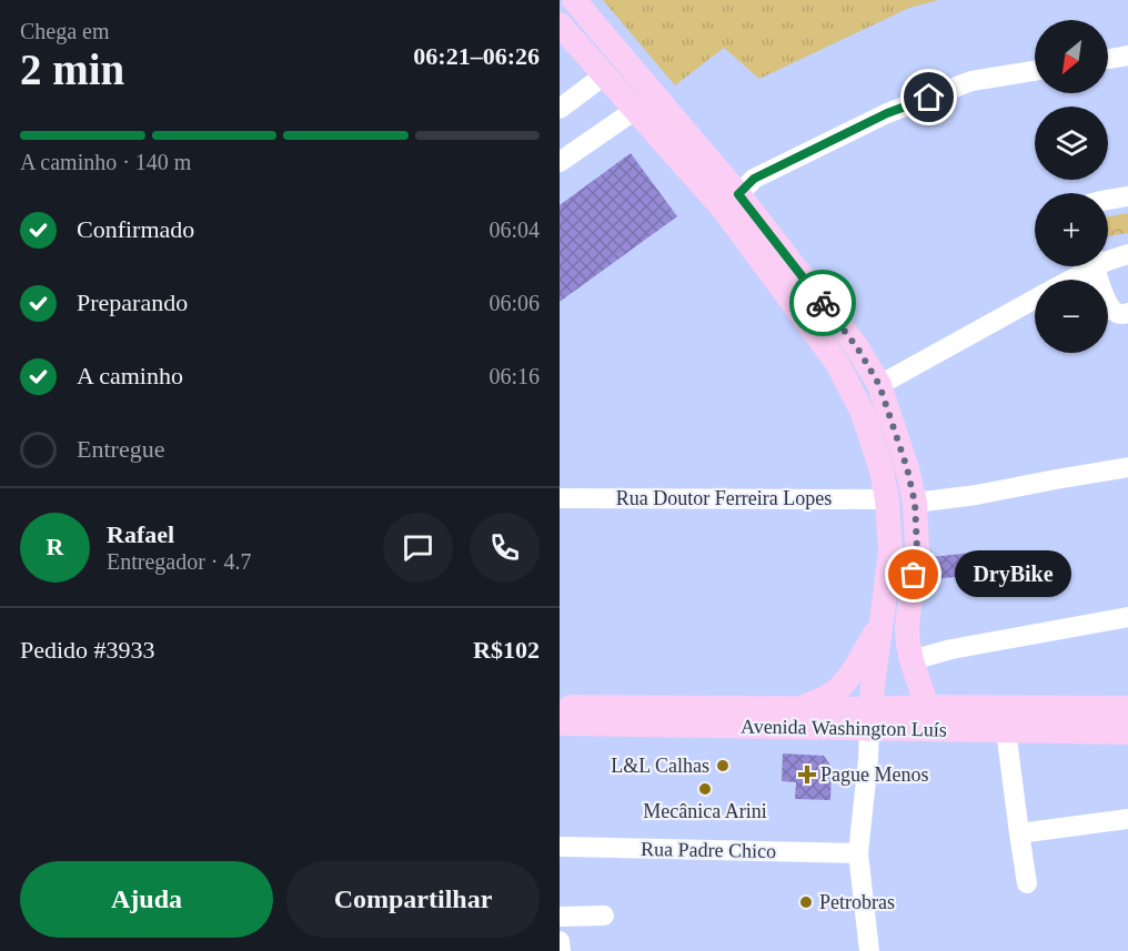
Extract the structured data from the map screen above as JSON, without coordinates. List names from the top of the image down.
{
  "streets": {
    "main road": ["Avenida Washington Luís"],
    "street": ["Rua Doutor Ferreira Lopes", "Rua Padre Chico"]
  },
  "places": {
    "other": [
      "DryBike",
      "L&L Calhas",
      "Mecânica Arini",
      "Petrobras"
    ],
    "health": ["Pague Menos"]
  },
  "north": "bottom left",
  "page": {
    "heading": ["2 min", "Chega em", "06:21–06:26"],
    "panel": [
      "Rafael",
      "Entregador · 4.7",
      "Pedido #3933",
      "R$102"
    ],
    "map_buttons": ["+", "−"],
    "bar": "A caminho · 140 m",
    "list": [
      ["Confirmado", "06:04"],
      ["Preparando", "06:06"],
      ["A caminho", "06:16"],
      "Entregue"
    ],
    "round": "R",
    "bubble": "DryBike",
    "buttons": ["Ajuda", "Compartilhar"]
  }
}
